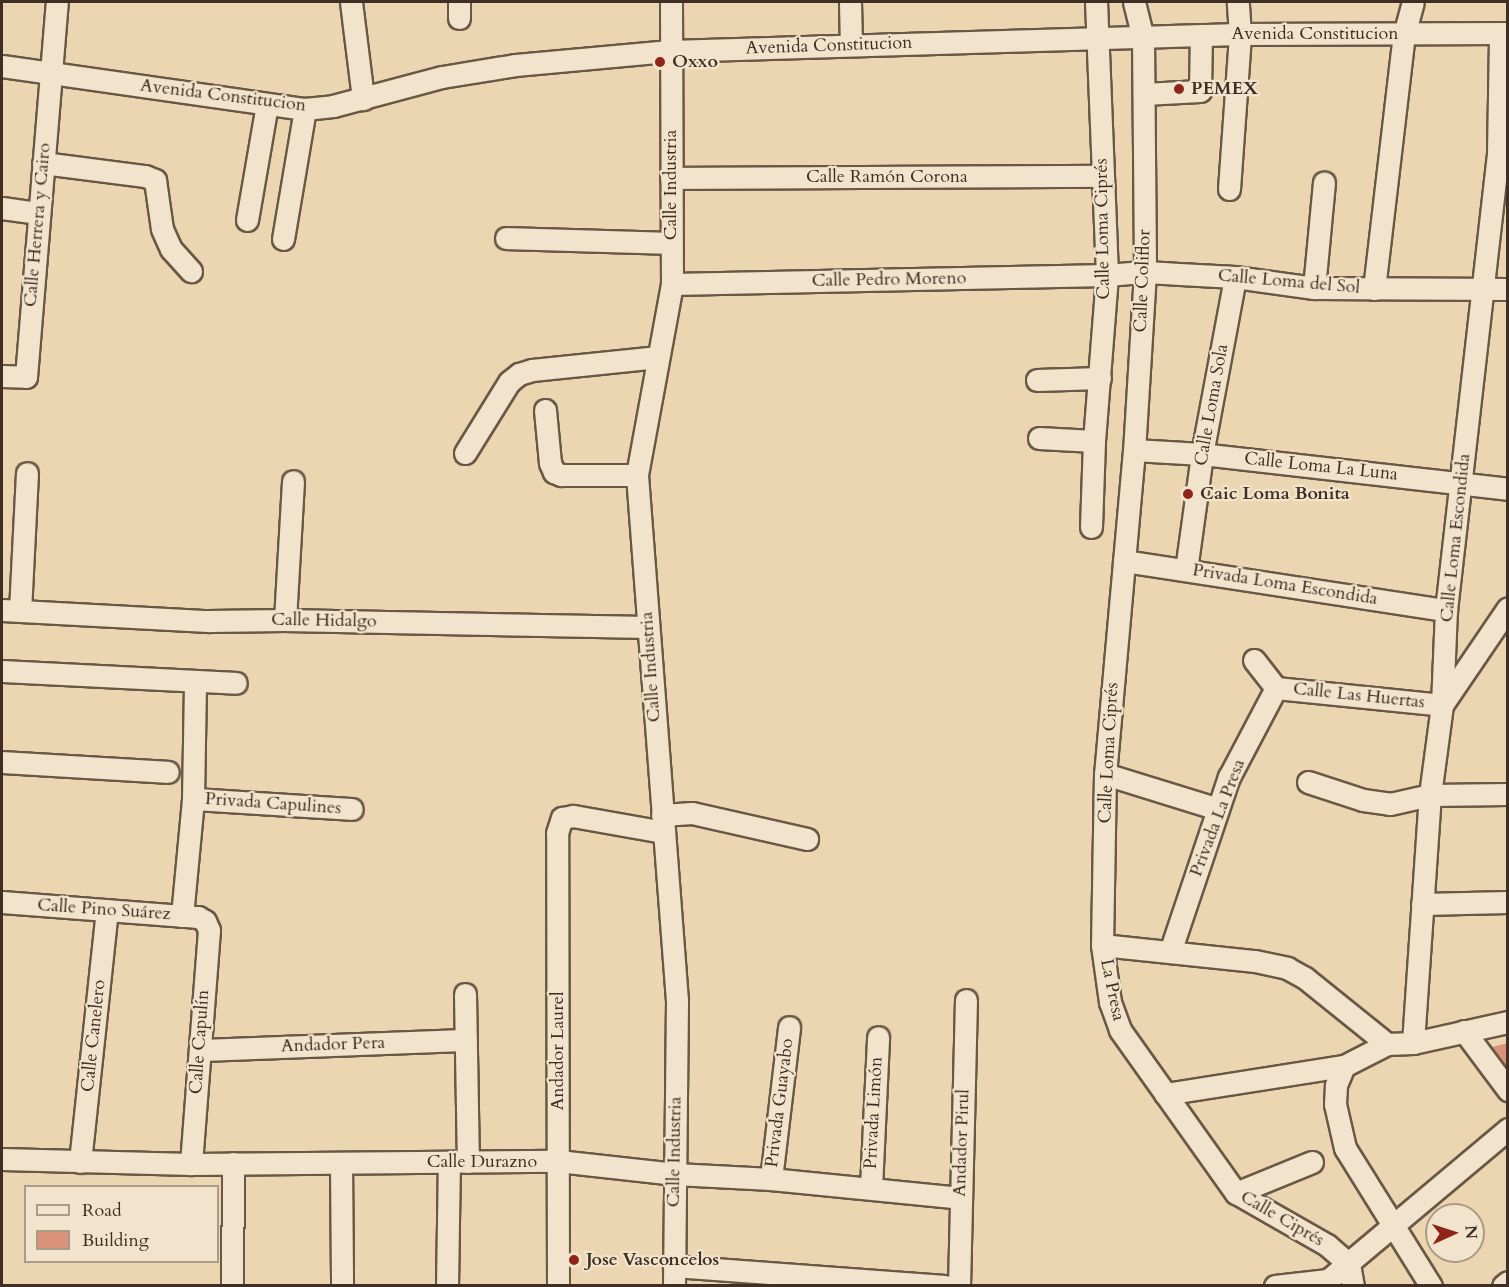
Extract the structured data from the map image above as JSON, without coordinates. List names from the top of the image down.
{
  "streets": {
    "street": [
      "Avenida Constitucion",
      "Calle Ramón Corona",
      "Calle Industria",
      "Calle Herrera y Cairo",
      "Calle Loma Ciprés",
      "Calle Pedro Moreno",
      "Calle Coliflor",
      "Calle Loma del Sol",
      "Calle Loma Sola",
      "Calle Loma La Luna",
      "Calle Loma Escondida",
      "Privada Loma Escondida",
      "Calle Hidalgo",
      "Calle Las Huertas",
      "Privada Capulines",
      "Privada La Presa",
      "Calle Pino Suárez",
      "La Presa",
      "Calle Canelero",
      "Calle Capulín",
      "Andador Pera",
      "Andador Laurel",
      "Privada Guayabo",
      "Privada Limón",
      "Andador Pirul",
      "Calle Durazno",
      "Calle Ciprés"
    ]
  },
  "crossings": [
    ["Avenida Constitucion", "Calle Industria"],
    ["Avenida Constitucion", "Calle Herrera y Cairo"],
    ["Avenida Constitucion", "Calle Loma Ciprés"],
    ["Avenida Constitucion", "Calle Coliflor"],
    ["Avenida Constitucion", "Calle Loma Escondida"],
    ["Calle Ramón Corona", "Calle Industria"],
    ["Calle Ramón Corona", "Calle Loma Ciprés"],
    ["Calle Industria", "Calle Pedro Moreno"],
    ["Calle Industria", "Calle Hidalgo"],
    ["Calle Industria", "Andador Laurel"],
    ["Calle Industria", "Calle Durazno"],
    ["Calle Loma Ciprés", "Calle Pedro Moreno"],
    ["Calle Loma Ciprés", "Calle Coliflor"],
    ["Calle Loma Ciprés", "Calle Loma del Sol"],
    ["Calle Loma Ciprés", "Privada Loma Escondida"],
    ["Calle Loma Ciprés", "La Presa"],
    ["Calle Pedro Moreno", "Calle Loma del Sol"],
    ["Calle Coliflor", "Calle Loma del Sol"],
    ["Calle Coliflor", "Calle Loma La Luna"],
    ["Calle Coliflor", "Privada Loma Escondida"],
    ["Calle Loma del Sol", "Calle Loma Sola"],
    ["Calle Loma del Sol", "Calle Loma Escondida"],
    ["Calle Loma Sola", "Calle Loma La Luna"],
    ["Calle Loma Sola", "Privada Loma Escondida"],
    ["Calle Loma La Luna", "Calle Loma Escondida"],
    ["Calle Loma Escondida", "Privada Loma Escondida"],
    ["Calle Loma Escondida", "Calle Las Huertas"],
    ["Calle Las Huertas", "Privada La Presa"],
    ["Calle Pino Suárez", "Calle Canelero"],
    ["Calle Pino Suárez", "Calle Capulín"],
    ["La Presa", "Calle Ciprés"],
    ["Calle Canelero", "Calle Durazno"],
    ["Calle Capulín", "Andador Pera"],
    ["Calle Capulín", "Calle Durazno"],
    ["Andador Laurel", "Calle Durazno"],
    ["Privada Guayabo", "Calle Durazno"],
    ["Privada Limón", "Calle Durazno"],
    ["Andador Pirul", "Calle Durazno"]
  ],
  "places": [
    "Oxxo",
    "PEMEX",
    "Caic Loma Bonita",
    "Jose Vasconcelos"
  ],
  "legend": ["Road", "Building"],
  "north": "right"
}
